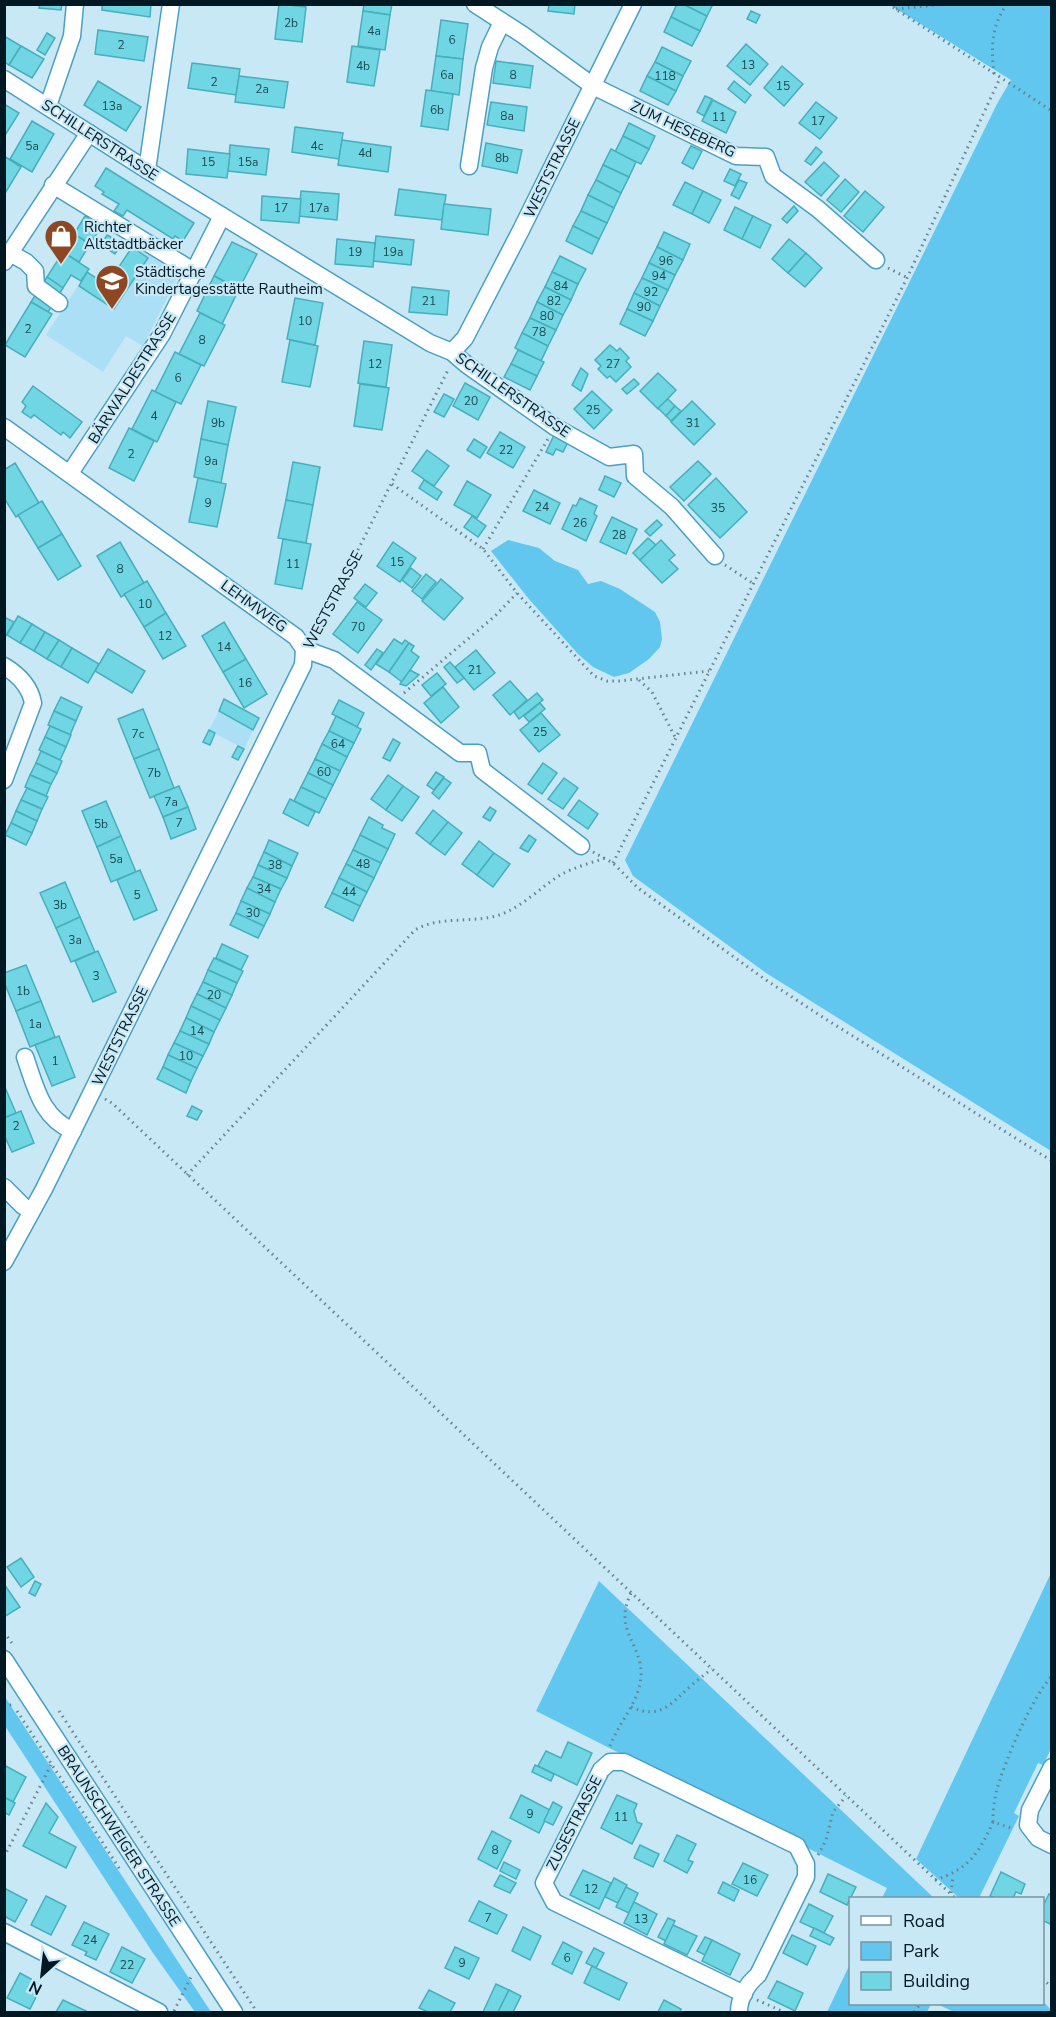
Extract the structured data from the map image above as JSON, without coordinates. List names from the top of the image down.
{
  "streets": {
    "street": [
      "ZUM HESEBERG",
      "SCHILLERSTRASSE",
      "WESTSTRASSE",
      "BÄRWALDESTRASSE",
      "LEHMWEG",
      "ZUSESTRASSE",
      "BRAUNSCHWEIGER STRASSE"
    ]
  },
  "crossings": [
    ["ZUM HESEBERG", "WESTSTRASSE"],
    ["SCHILLERSTRASSE", "WESTSTRASSE"],
    ["SCHILLERSTRASSE", "BÄRWALDESTRASSE"],
    ["WESTSTRASSE", "LEHMWEG"],
    ["BÄRWALDESTRASSE", "LEHMWEG"]
  ],
  "places": {
    "shop": ["Richter Altstadtbäcker"],
    "school or university": ["Städtische Kindertagesstätte Rautheim"]
  },
  "house_numbers": [
    "2b",
    "4a",
    "6",
    "2",
    "13",
    "4b",
    "6a",
    "8",
    "118",
    "2",
    "15",
    "2a",
    "13a",
    "6b",
    "8a",
    "11",
    "17",
    "5a",
    "4c",
    "4d",
    "8b",
    "15",
    "15a",
    "17",
    "17a",
    "19",
    "19a",
    "96",
    "94",
    "84",
    "92",
    "21",
    "82",
    "90",
    "80",
    "10",
    "2",
    "78",
    "8",
    "12",
    "27",
    "6",
    "20",
    "25",
    "4",
    "9b",
    "31",
    "22",
    "2",
    "9a",
    "9",
    "24",
    "35",
    "26",
    "28",
    "15",
    "11",
    "8",
    "10",
    "70",
    "12",
    "14",
    "21",
    "16",
    "25",
    "7c",
    "64",
    "60",
    "7b",
    "7a",
    "7",
    "5b",
    "5a",
    "48",
    "38",
    "34",
    "44",
    "5",
    "3b",
    "30",
    "3a",
    "3",
    "1b",
    "20",
    "1a",
    "14",
    "10",
    "1",
    "2",
    "9",
    "11",
    "8",
    "16",
    "12",
    "7",
    "13",
    "24",
    "6",
    "9",
    "22"
  ],
  "legend": ["Road", "Park", "Building"],
  "north": "bottom left"
}
